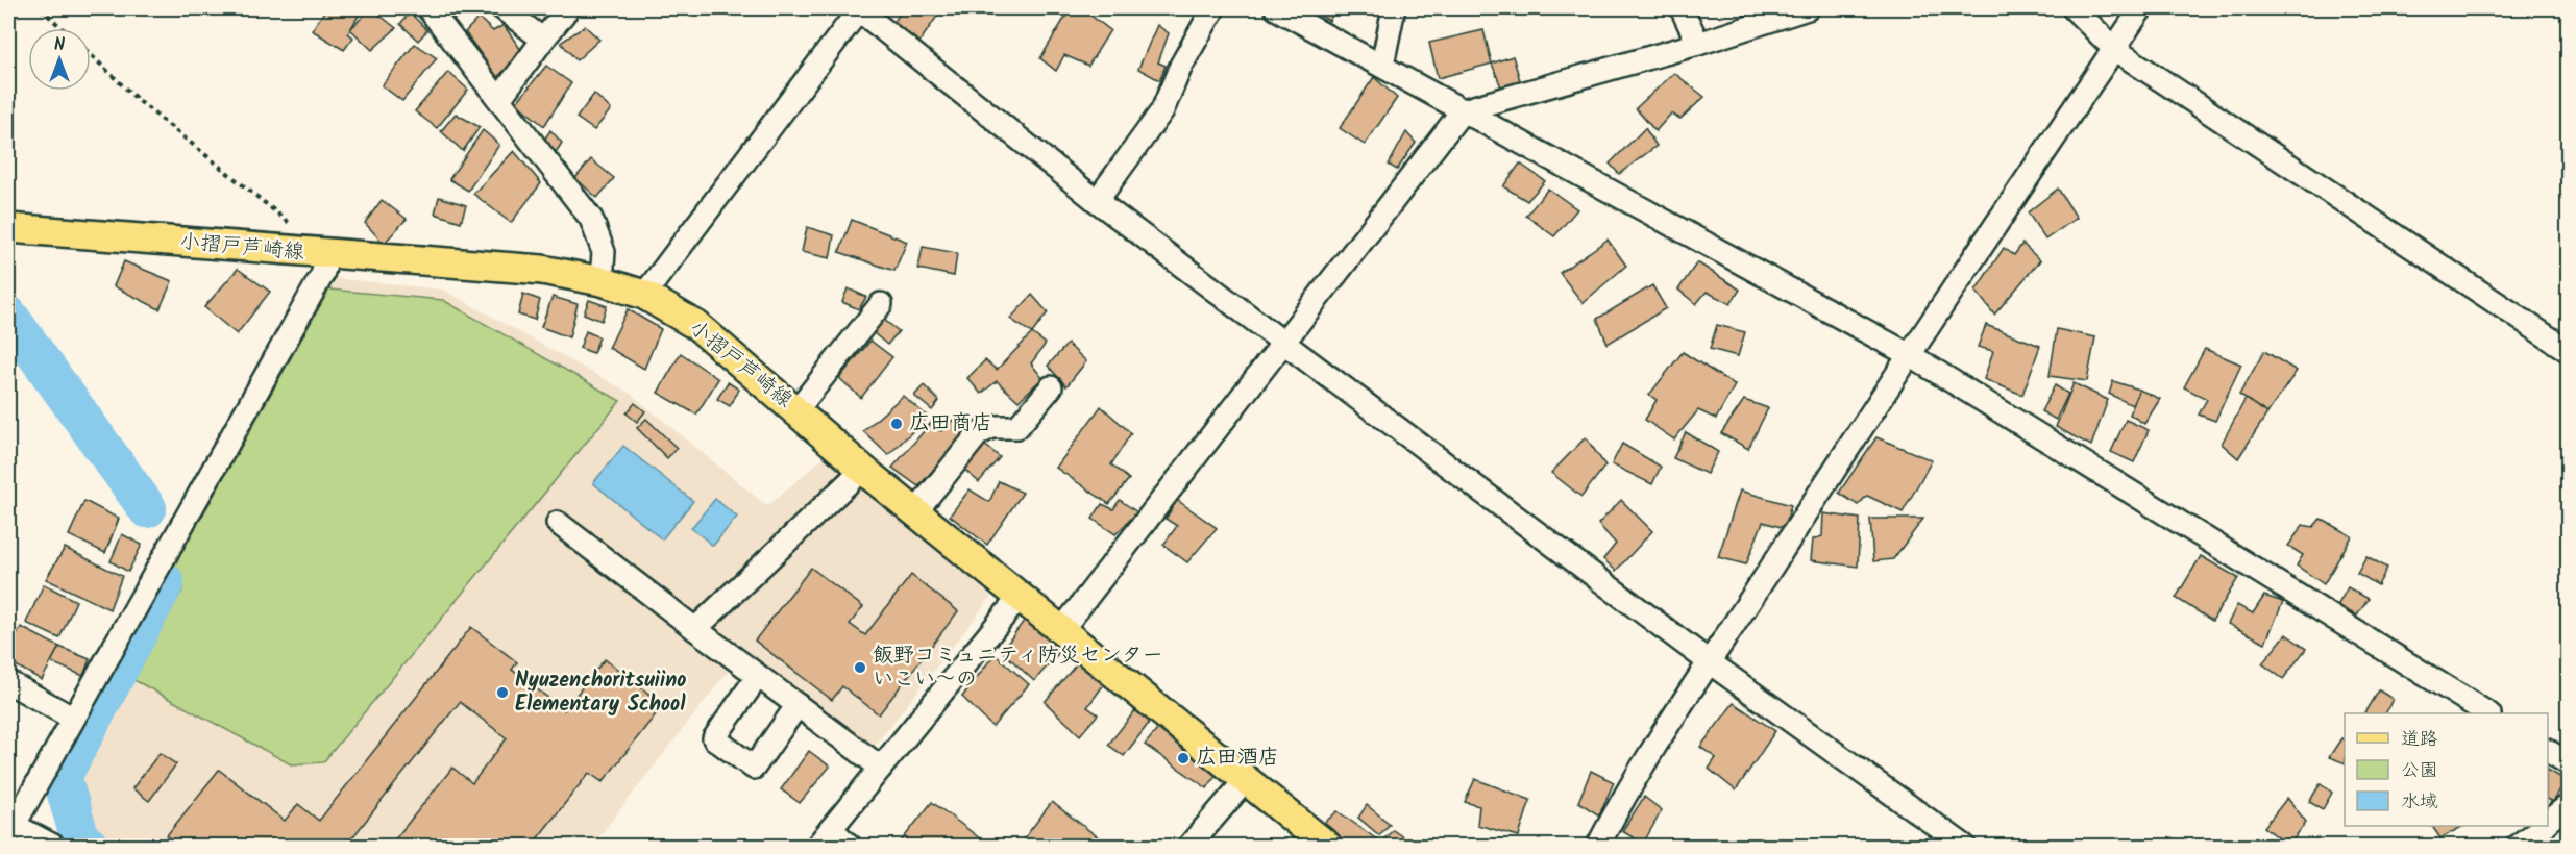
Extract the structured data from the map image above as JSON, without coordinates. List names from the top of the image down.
{
  "streets": {
    "main road": ["小摺戸芦崎線"]
  },
  "places": [
    "広田商店",
    "飯野コミュニティ防災センター いこい～の",
    "Nyuzenchoritsuiino Elementary School",
    "広田酒店"
  ],
  "legend": ["道路", "公園", "水域"],
  "north": "top"
}
